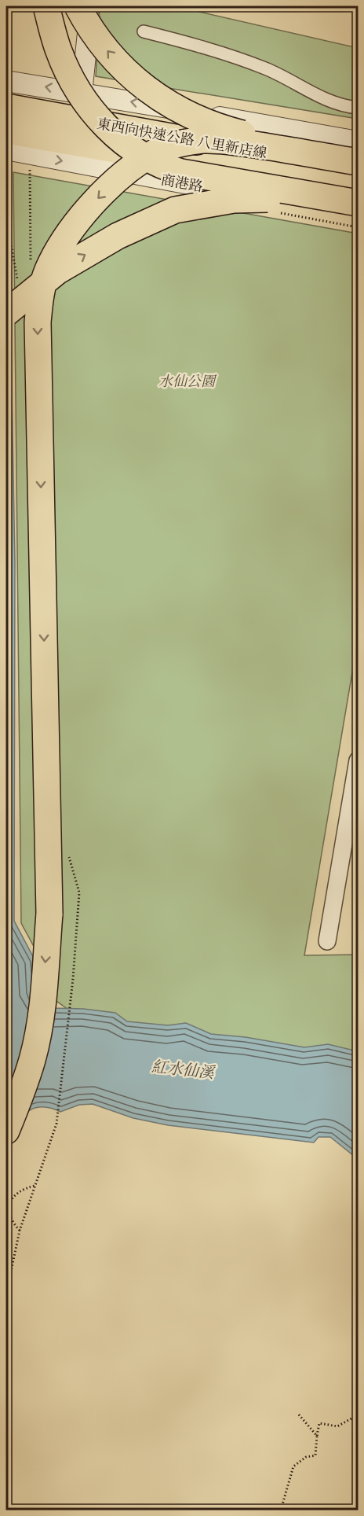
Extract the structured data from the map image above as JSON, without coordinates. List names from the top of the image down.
{
  "streets": {
    "highway": ["東西向快速公路 八里新店線"],
    "street": ["商港路"]
  },
  "crossings": [
    ["東西向快速公路 八里新店線", "商港路"]
  ],
  "water": ["紅水仙溪"],
  "parks": ["水仙公園"]
}
